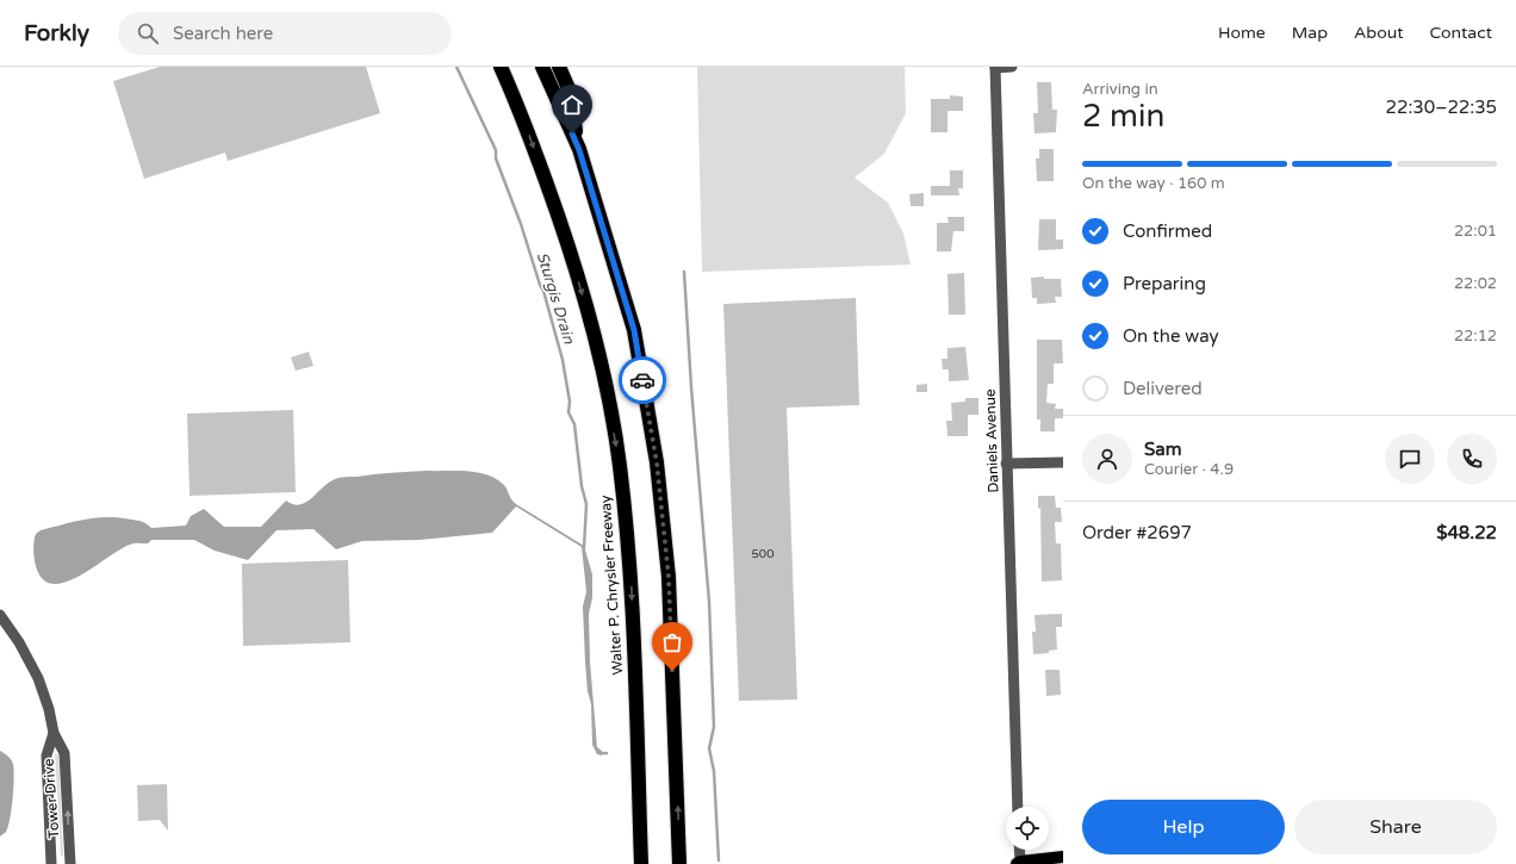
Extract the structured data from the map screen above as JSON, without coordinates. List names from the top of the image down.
{
  "streets": {
    "highway": ["Walter P. Chrysler Freeway"],
    "street": ["Daniels Avenue", "Tower Drive"]
  },
  "water": ["Sturgis Drain"],
  "house_numbers": ["500"],
  "page": {
    "header": "Forkly",
    "search": "Search here",
    "nav": [
      "Home",
      "Map",
      "About",
      "Contact"
    ],
    "heading": ["2 min", "Arriving in", "22:30–22:35"],
    "panel": [
      "Sam",
      "Courier · 4.9",
      "Order #2697",
      "$48.22"
    ],
    "bar": "On the way · 160 m",
    "list": [
      ["Confirmed", "22:01"],
      ["Preparing", "22:02"],
      ["On the way", "22:12"],
      "Delivered"
    ],
    "buttons": ["Help", "Share"]
  }
}
